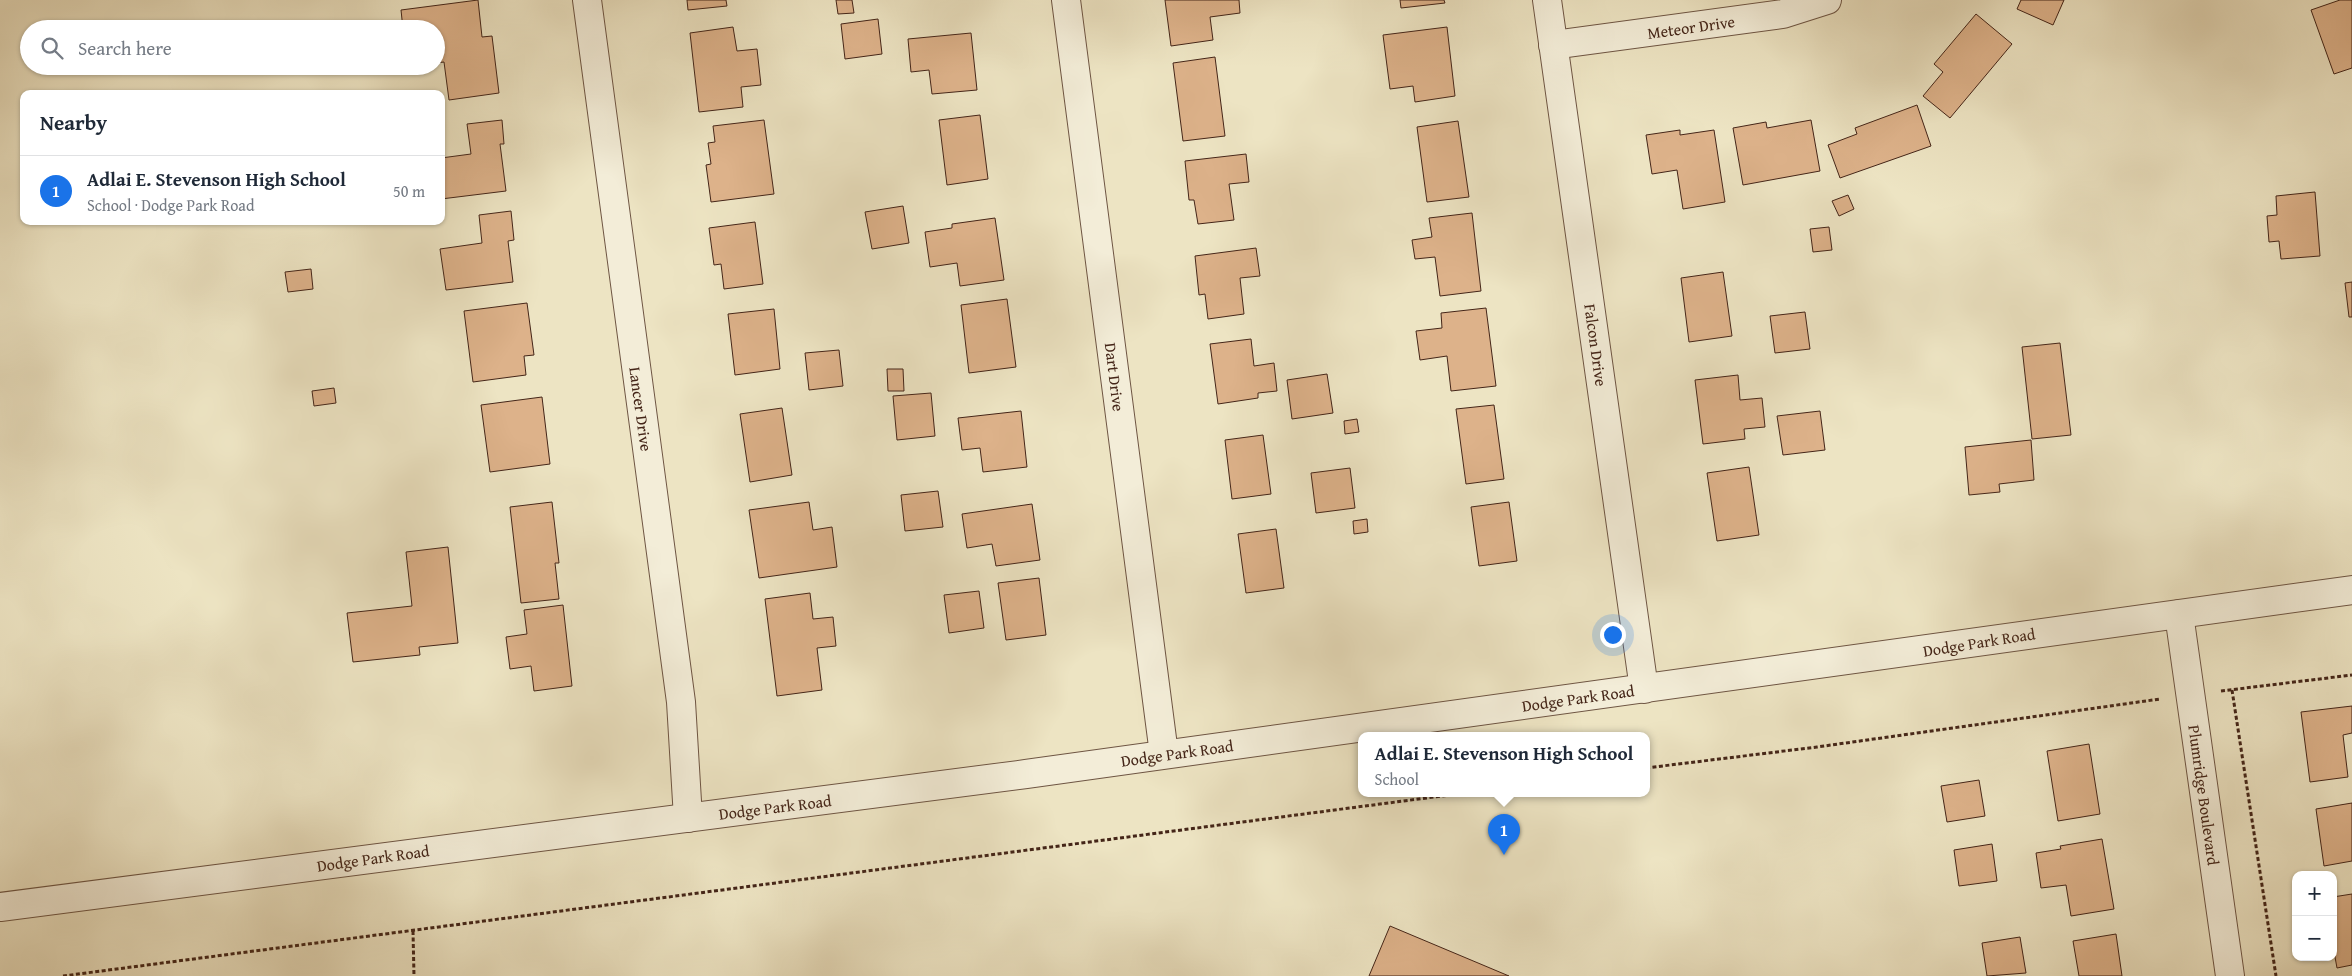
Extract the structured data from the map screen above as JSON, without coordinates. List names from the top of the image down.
{
  "streets": {
    "street": [
      "Meteor Drive",
      "Falcon Drive",
      "Dart Drive",
      "Lancer Drive",
      "Dodge Park Road",
      "Plumridge Boulevard"
    ]
  },
  "crossings": [
    ["Meteor Drive", "Falcon Drive"],
    ["Falcon Drive", "Dodge Park Road"],
    ["Dart Drive", "Dodge Park Road"],
    ["Lancer Drive", "Dodge Park Road"],
    ["Dodge Park Road", "Plumridge Boulevard"]
  ],
  "page": {
    "search": "Search here",
    "heading": "Nearby",
    "list": [
      {
        "mark": "1",
        "name": "Adlai E. Stevenson High School",
        "note": "School · Dodge Park Road",
        "value": "50 m"
      }
    ],
    "popup": ["Adlai E. Stevenson High School", "School"],
    "pins": "1",
    "map_buttons": ["+", "−"]
  }
}
